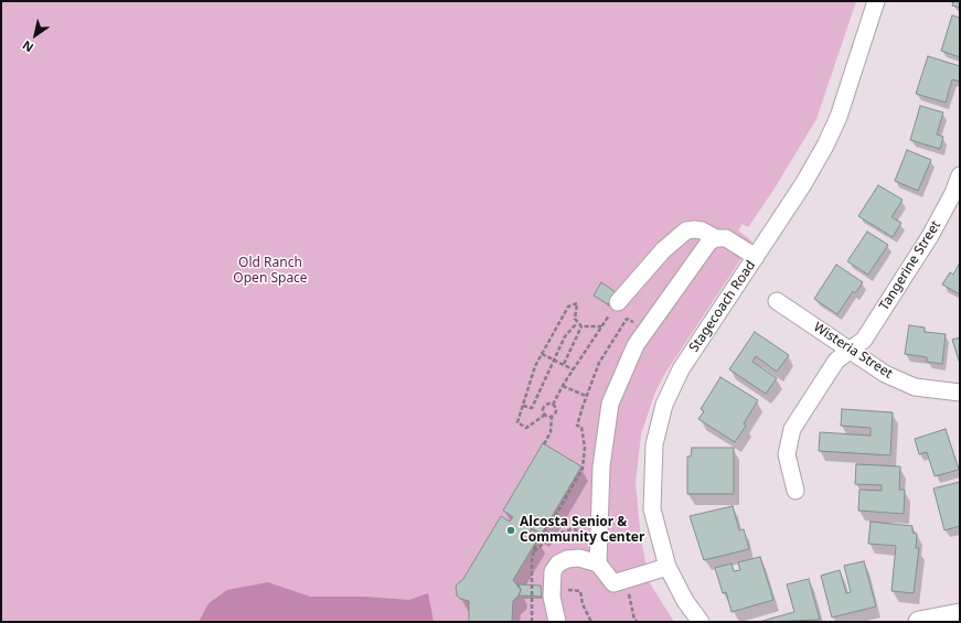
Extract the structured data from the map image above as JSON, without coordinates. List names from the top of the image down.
{
  "streets": {
    "street": ["Tangerine Street", "Stagecoach Road", "Wisteria Street"]
  },
  "crossings": [
    ["Tangerine Street", "Wisteria Street"]
  ],
  "parks": ["Old Ranch Open Space"],
  "places": ["Alcosta Senior & Community Center"],
  "north": "bottom left"
}
